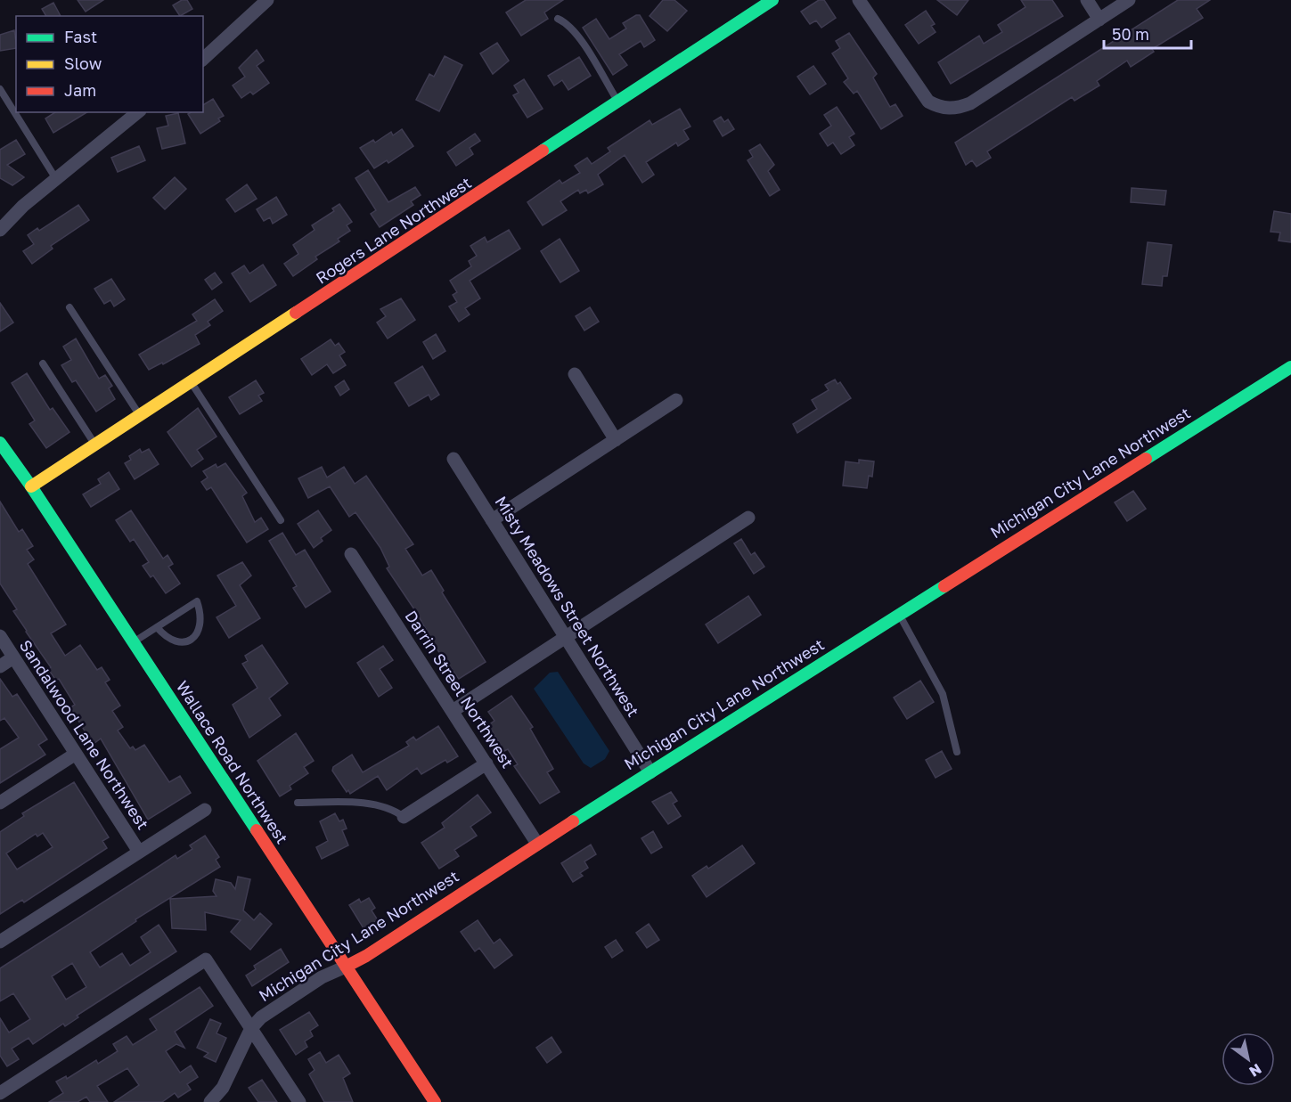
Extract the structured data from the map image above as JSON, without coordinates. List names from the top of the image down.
{
  "streets": {
    "street": [
      "Rogers Lane Northwest",
      "Michigan City Lane Northwest",
      "Misty Meadows Street Northwest",
      "Darrin Street Northwest",
      "Sandalwood Lane Northwest",
      "Wallace Road Northwest"
    ]
  },
  "crossings": [
    ["Rogers Lane Northwest", "Wallace Road Northwest"],
    ["Michigan City Lane Northwest", "Misty Meadows Street Northwest"],
    ["Michigan City Lane Northwest", "Darrin Street Northwest"],
    ["Michigan City Lane Northwest", "Wallace Road Northwest"]
  ],
  "legend": ["Fast", "Slow", "Jam"],
  "scale_bar": "50 m",
  "north": "bottom right"
}
